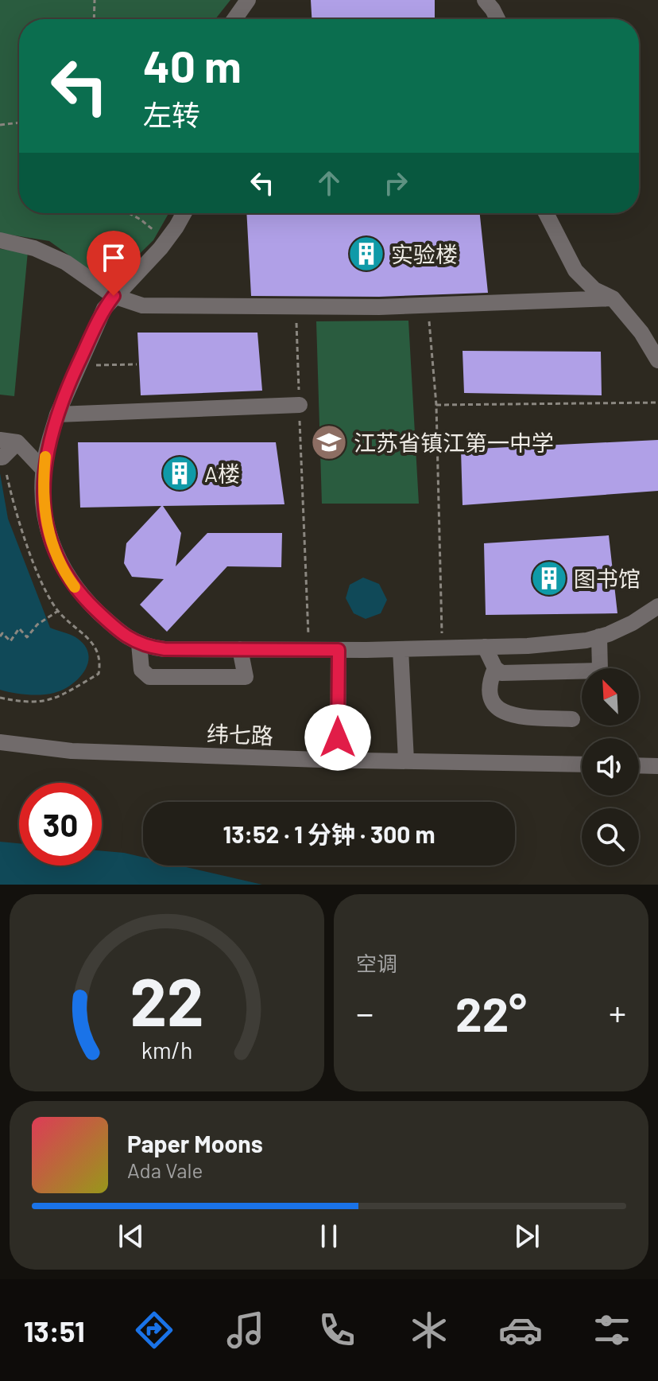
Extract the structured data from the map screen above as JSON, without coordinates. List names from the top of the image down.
{
  "streets": {
    "street": ["纬七路"]
  },
  "places": {
    "building": ["实验楼", "A楼", "图书馆"],
    "school or university": ["江苏省镇江第一中学"]
  },
  "north": "top left",
  "page": {
    "turn": ["40 m", "左转"],
    "limit": "30",
    "trip": "13:52 · 1 分钟 · 300 m",
    "tile": "空调",
    "heat": ["−", "22°", "+"],
    "song": ["Paper Moons", "Ada Vale"],
    "tabs": "13:51",
    "gauge": ["22", "km/h"]
  }
}
